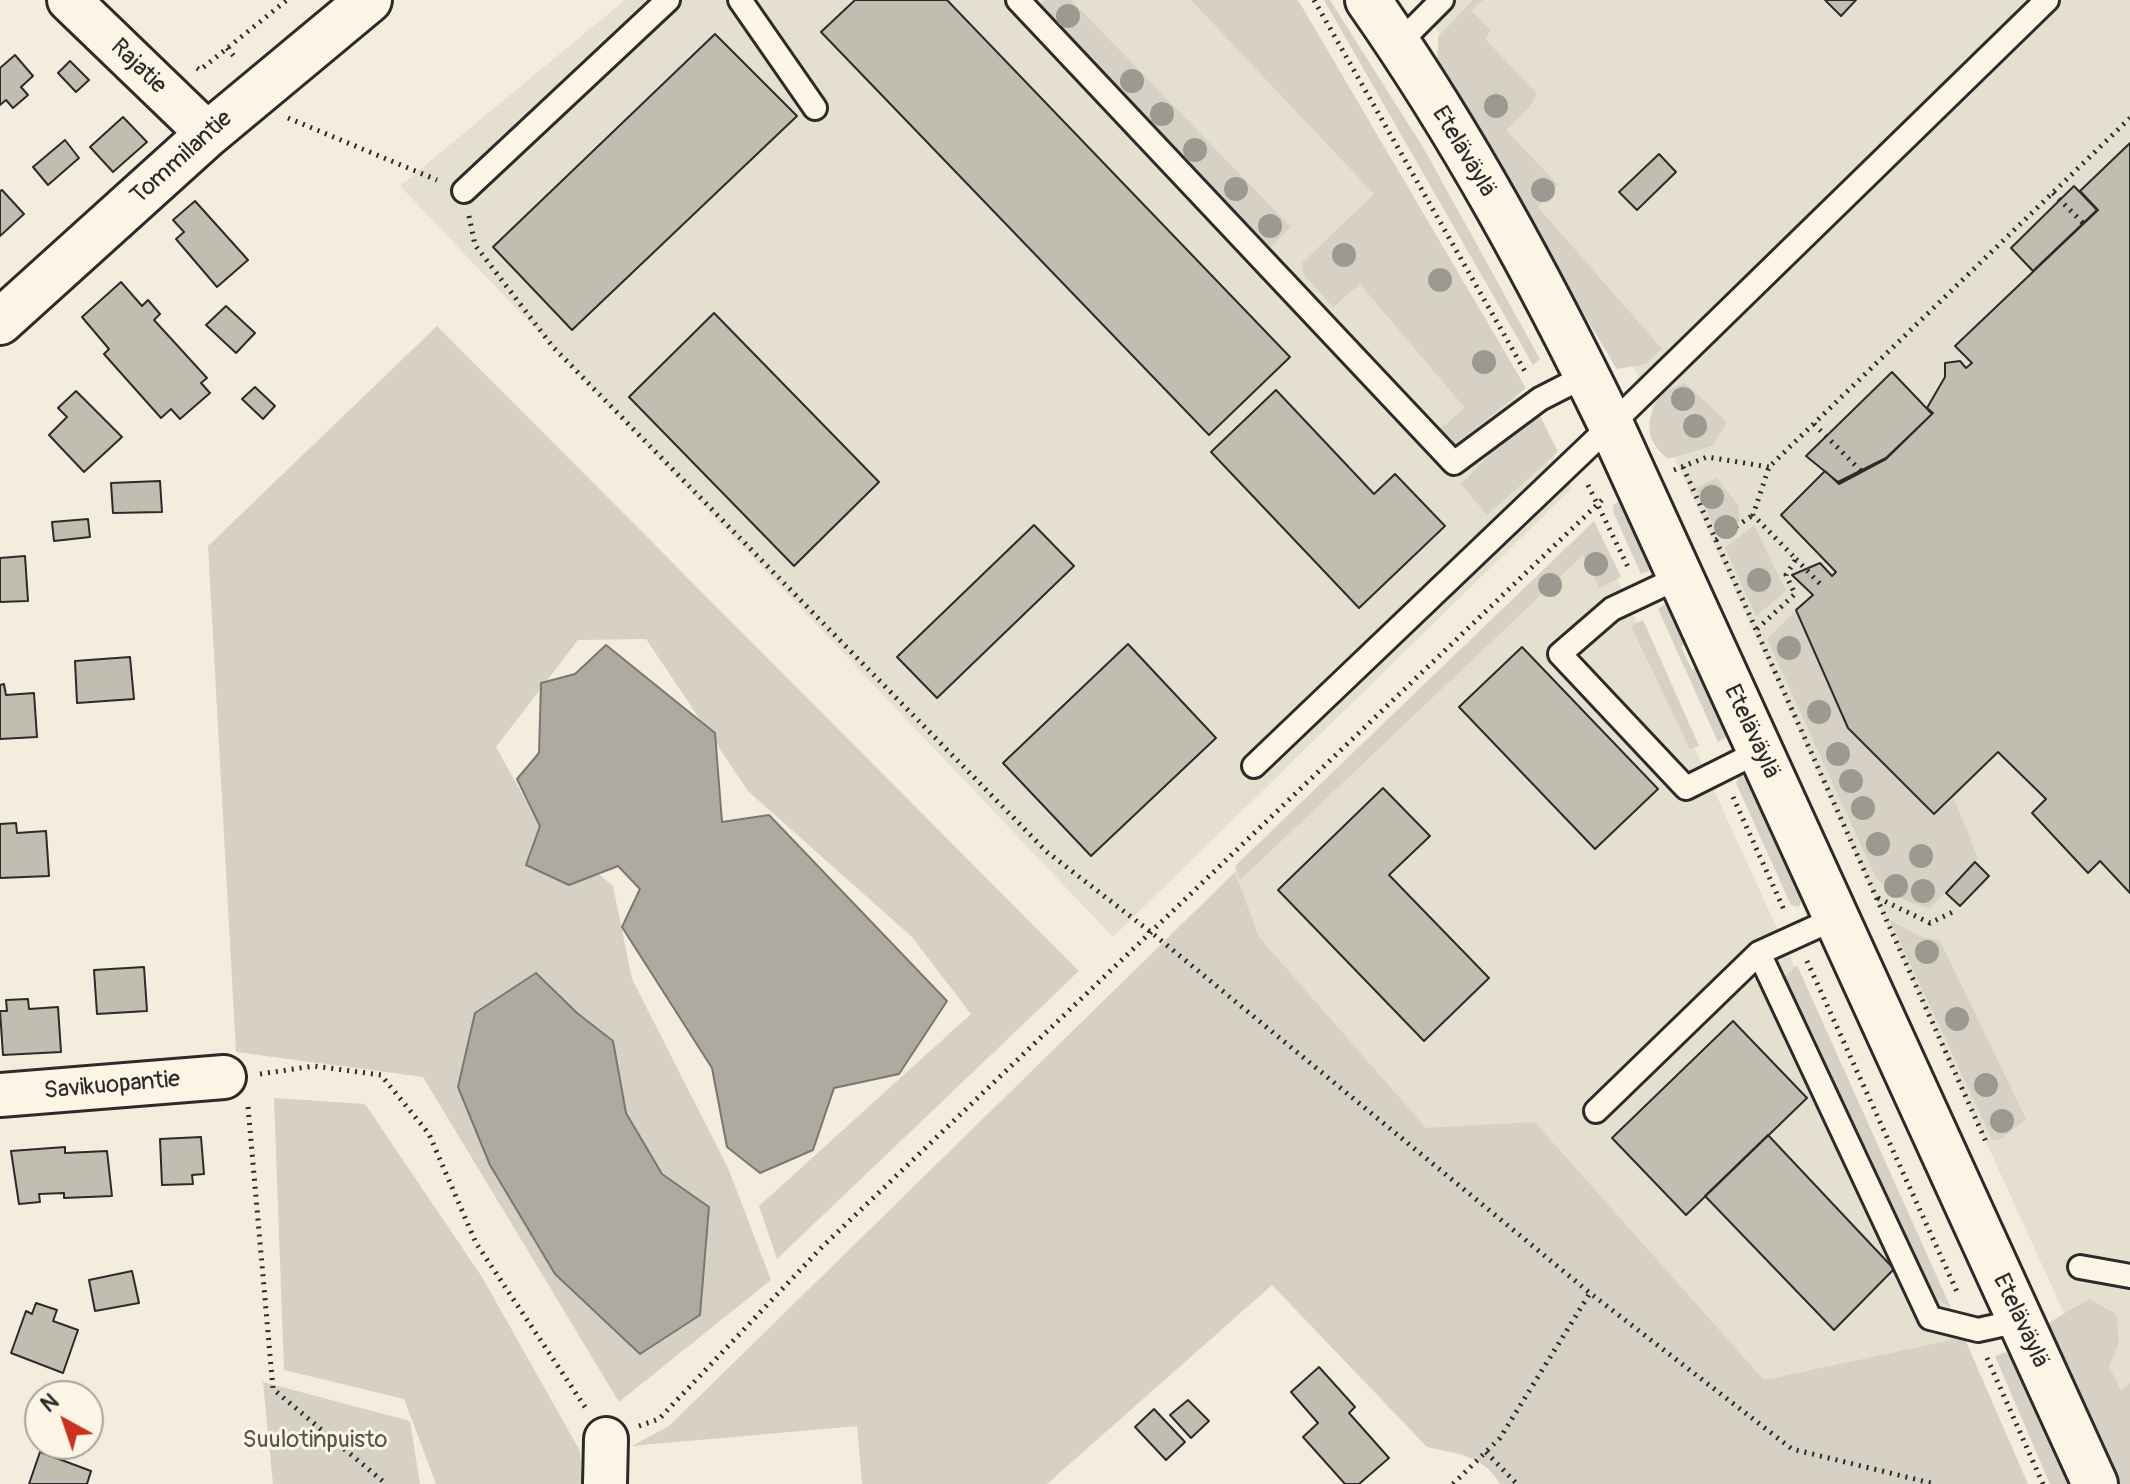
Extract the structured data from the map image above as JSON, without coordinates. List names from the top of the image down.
{
  "streets": {
    "main road": ["Eteläväylä", "Tommilantie"],
    "street": ["Rajatie", "Savikuopantie"]
  },
  "crossings": [
    ["Rajatie", "Tommilantie"]
  ],
  "parks": ["Suulotinpuisto"],
  "north": "top left"
}
